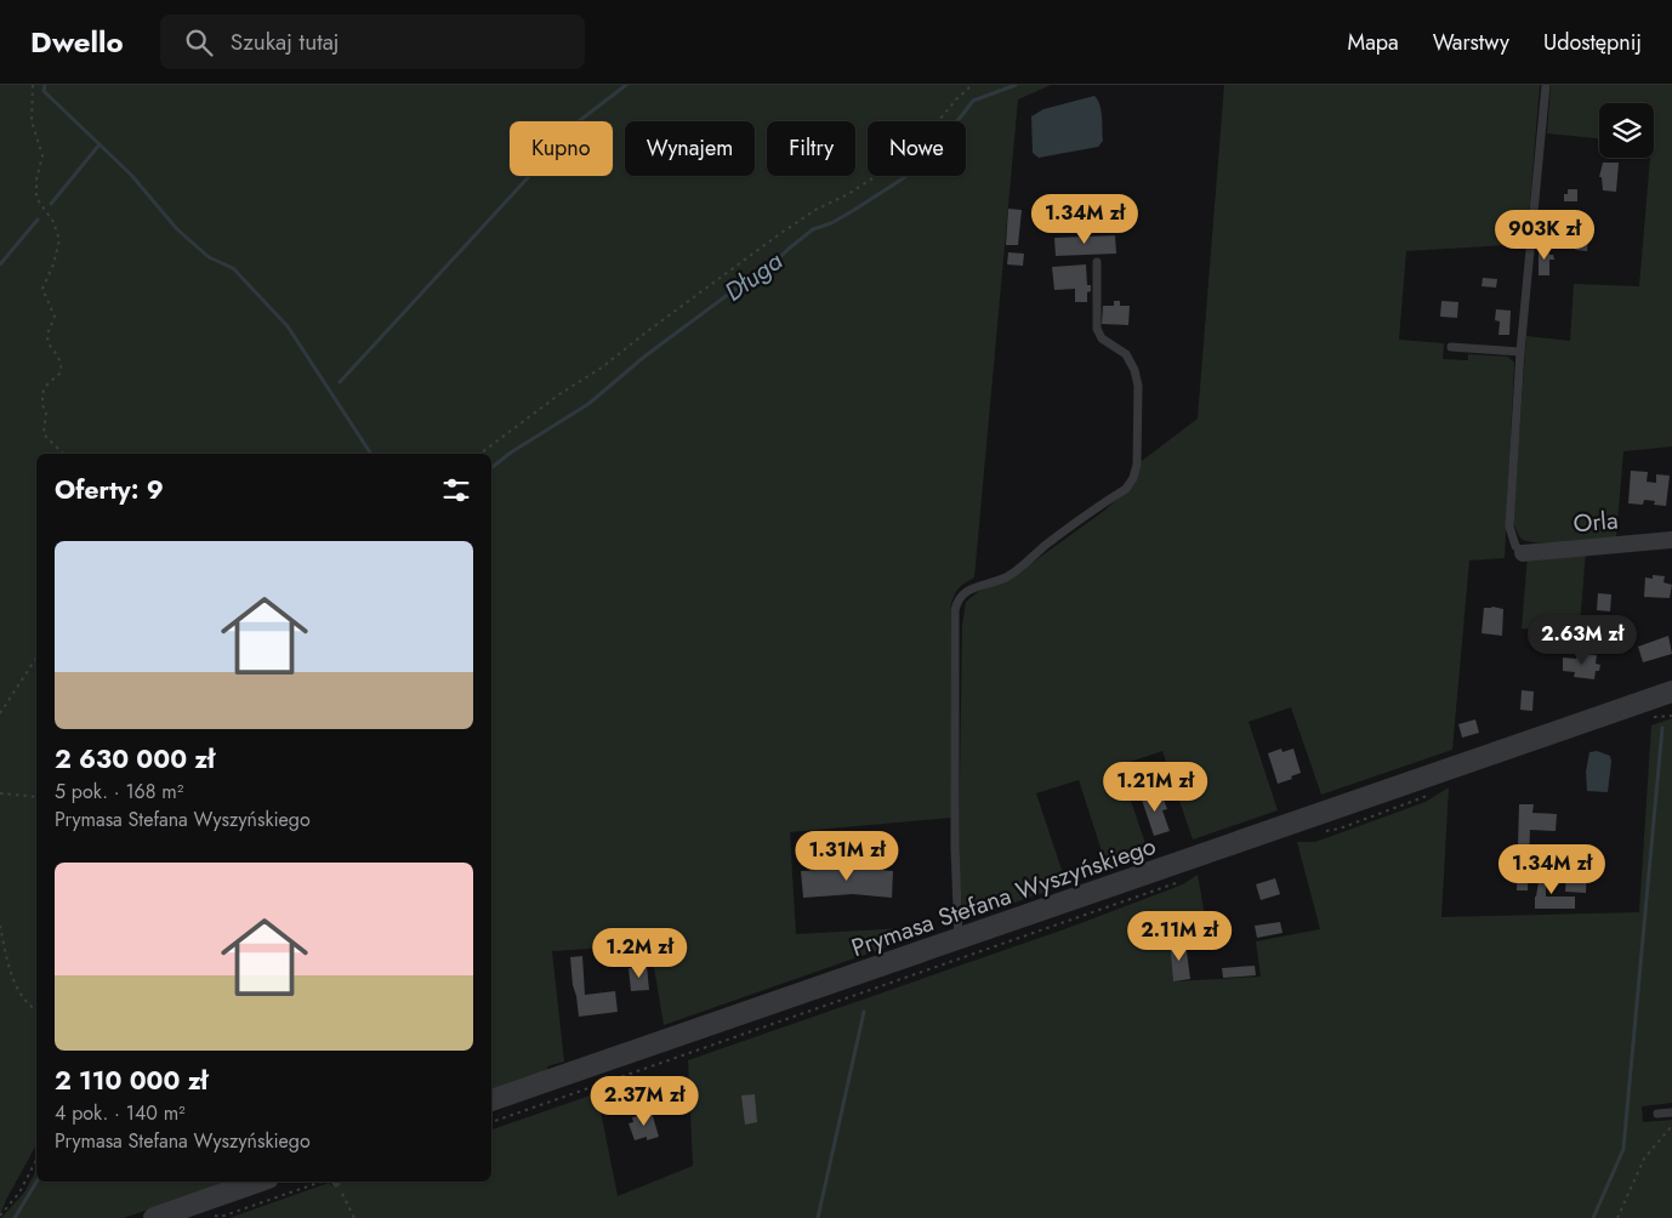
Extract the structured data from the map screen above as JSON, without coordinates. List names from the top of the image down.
{
  "streets": {
    "street": ["Orla", "Prymasa Stefana Wyszyńskiego"]
  },
  "water": ["Długa"],
  "page": {
    "header": "Dwello",
    "search": "Szukaj tutaj",
    "nav": ["Mapa", "Warstwy", "Udostępnij"],
    "chip": [
      "Kupno",
      "Wynajem",
      "Filtry",
      "Nowe"
    ],
    "price": [
      "1.34M zł",
      "903K zł",
      "2.63M zł",
      "1.21M zł",
      "1.31M zł",
      "1.34M zł",
      "2.11M zł",
      "1.2M zł",
      "2.37M zł"
    ],
    "heading": "Oferty: 9",
    "list": [
      {
        "name": "2 630 000 zł",
        "note": "5 pok. · 168 m² · Prymasa Stefana Wyszyńskiego"
      },
      {
        "name": "2 110 000 zł",
        "note": "4 pok. · 140 m² · Prymasa Stefana Wyszyńskiego"
      }
    ]
  }
}
